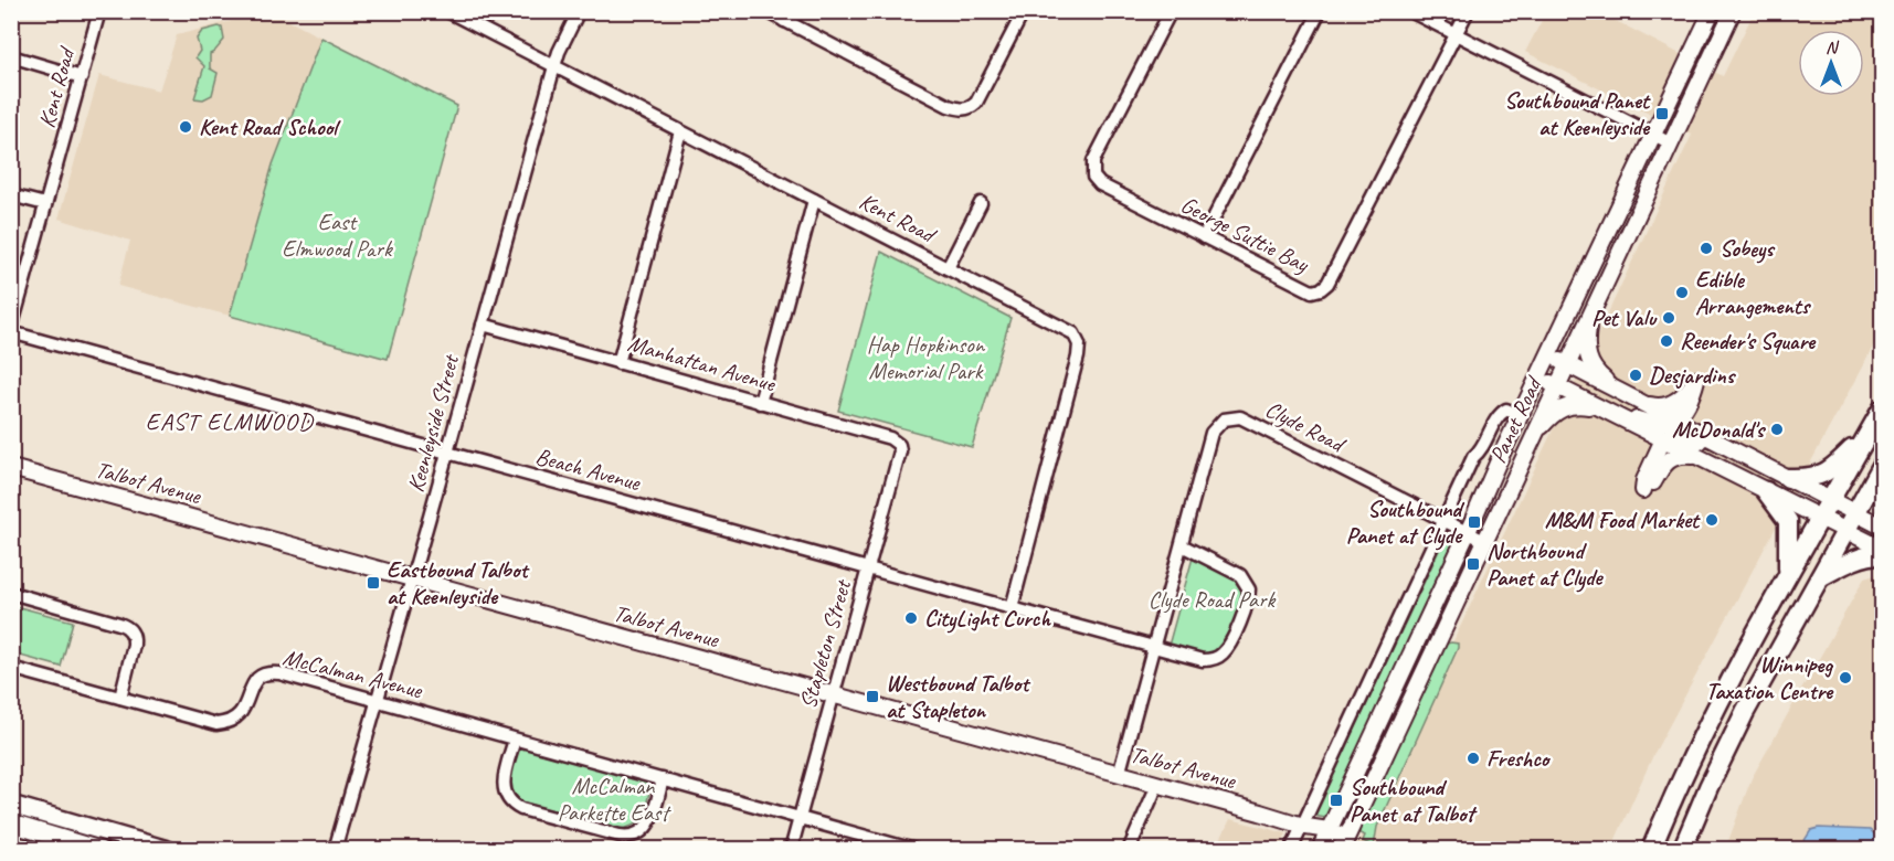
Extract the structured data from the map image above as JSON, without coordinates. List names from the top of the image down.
{
  "streets": {
    "street": [
      "Kent Road",
      "George Suttie Bay",
      "Manhattan Avenue",
      "Panet Road",
      "Keenleyside Street",
      "Clyde Road",
      "Beach Avenue",
      "Talbot Avenue",
      "Stapleton Street",
      "McCalman Avenue"
    ]
  },
  "crossings": [
    ["Kent Road", "Keenleyside Street"],
    ["Kent Road", "Beach Avenue"],
    ["Manhattan Avenue", "Keenleyside Street"],
    ["Manhattan Avenue", "Stapleton Street"],
    ["Panet Road", "Clyde Road"],
    ["Panet Road", "Talbot Avenue"],
    ["Keenleyside Street", "Beach Avenue"],
    ["Keenleyside Street", "Talbot Avenue"],
    ["Keenleyside Street", "McCalman Avenue"],
    ["Clyde Road", "Beach Avenue"],
    ["Clyde Road", "Talbot Avenue"],
    ["Beach Avenue", "Stapleton Street"],
    ["Talbot Avenue", "Stapleton Street"],
    ["Stapleton Street", "McCalman Avenue"]
  ],
  "districts": ["EAST ELMWOOD"],
  "parks": [
    "East Elmwood Park",
    "Hap Hopkinson Memorial Park",
    "Clyde Road Park",
    "McCalman Parkette East"
  ],
  "places": {
    "transit": [
      "Southbound Panet at Keenleyside",
      "Southbound Panet at Clyde",
      "Northbound Panet at Clyde",
      "Eastbound Talbot at Keenleyside",
      "Westbound Talbot at Stapleton",
      "Southbound Panet at Talbot"
    ],
    "other": [
      "Kent Road School",
      "Sobeys",
      "Edible Arrangements",
      "Pet Valu",
      "Reender's Square",
      "Desjardins",
      "McDonald's",
      "M&M Food Market",
      "CityLight Curch",
      "Winnipeg Taxation Centre",
      "Freshco"
    ]
  },
  "north": "top"
}
